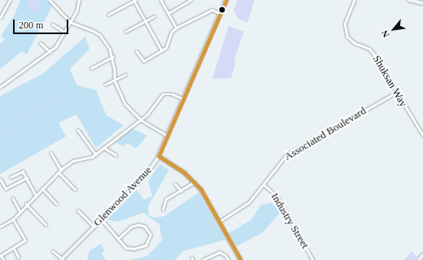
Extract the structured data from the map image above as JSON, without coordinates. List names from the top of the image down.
{
  "streets": {
    "street": [
      "Shuksan Way",
      "Associated Boulevard",
      "Glenwood Avenue",
      "Industry Street"
    ]
  },
  "crossings": [
    ["Shuksan Way", "Associated Boulevard"],
    ["Associated Boulevard", "Industry Street"]
  ],
  "scale_bar": "200 m",
  "north": "bottom left"
}
